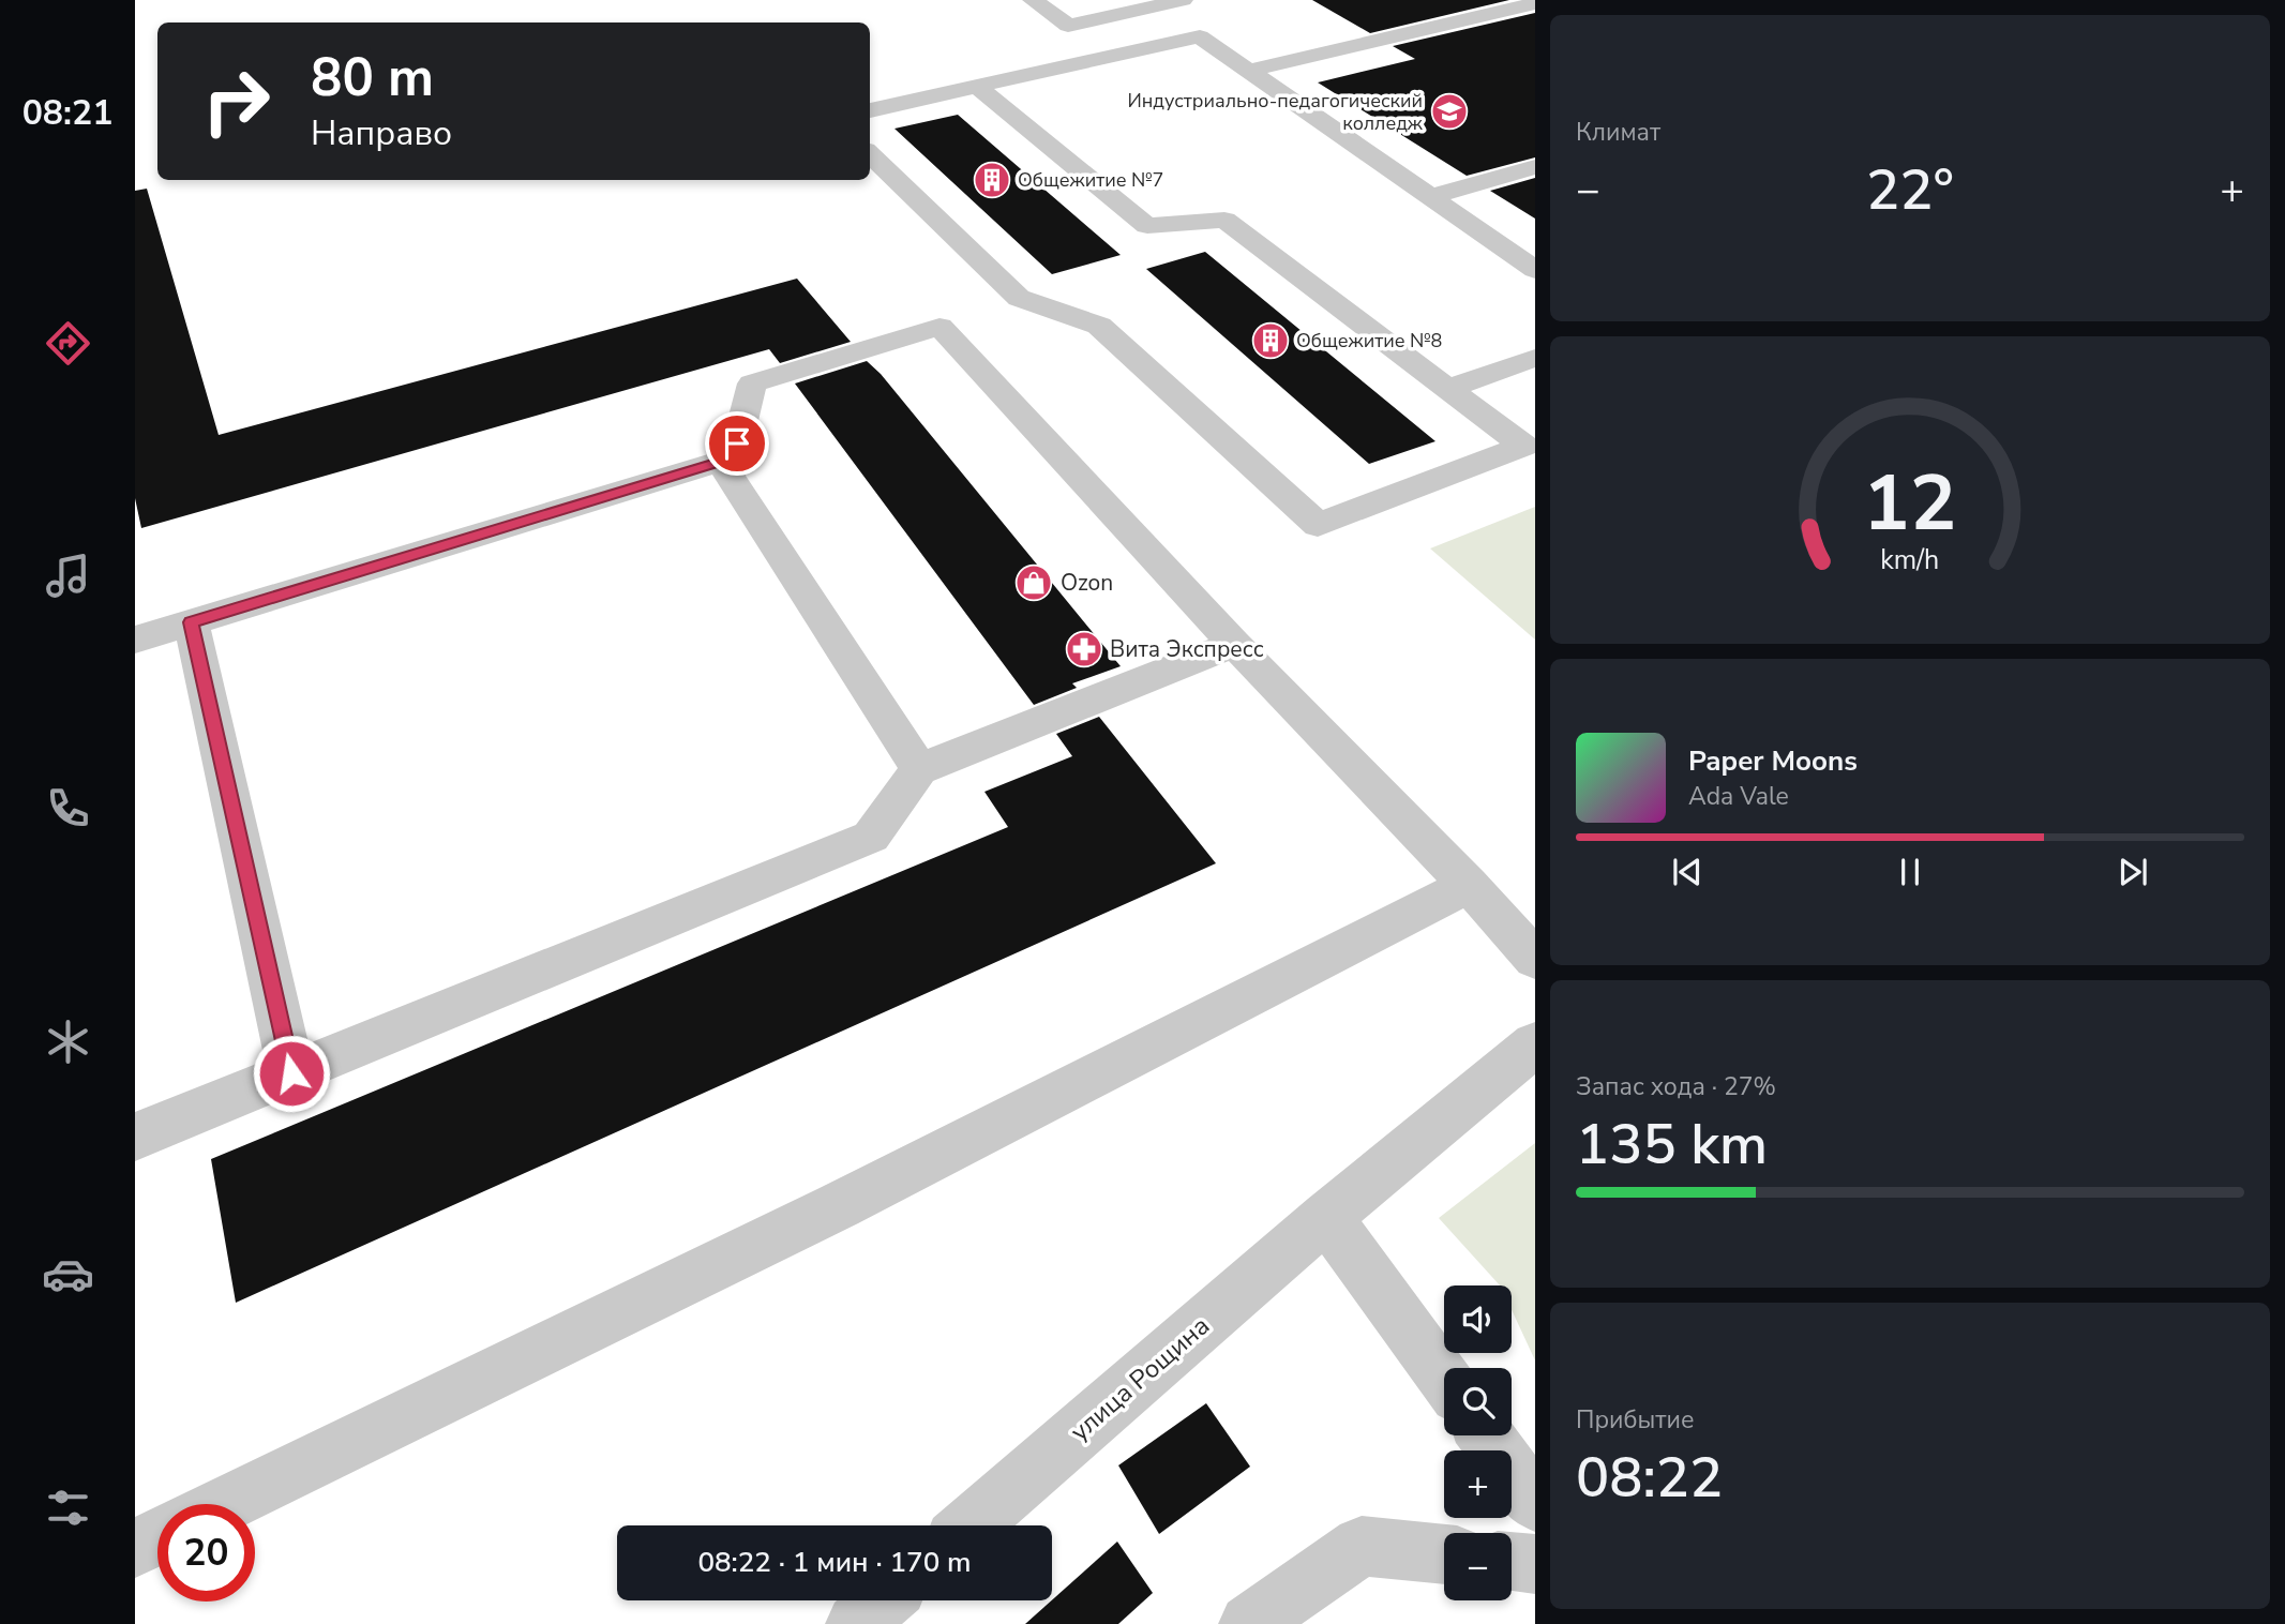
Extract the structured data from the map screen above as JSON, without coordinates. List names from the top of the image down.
{
  "streets": {
    "street": ["улица Рощина"]
  },
  "places": {
    "school or university": ["Индустриально-педагогический колледж"],
    "building": ["Общежитие №7", "Общежитие №8"],
    "shop": ["Ozon"],
    "pharmacy": ["Вита Экспресс"]
  },
  "page": {
    "tabs": "08:21",
    "tile": [
      "Климат",
      ["Запас хода · 27%", "135 km"],
      ["Прибытие", "08:22"]
    ],
    "turn": ["80 m", "Направо"],
    "heat": ["−", "22°", "+"],
    "song": ["Paper Moons", "Ada Vale"],
    "map_buttons": ["+", "−"],
    "limit": "20",
    "trip": "08:22 · 1 мин · 170 m",
    "gauge": ["12", "km/h"]
  }
}
